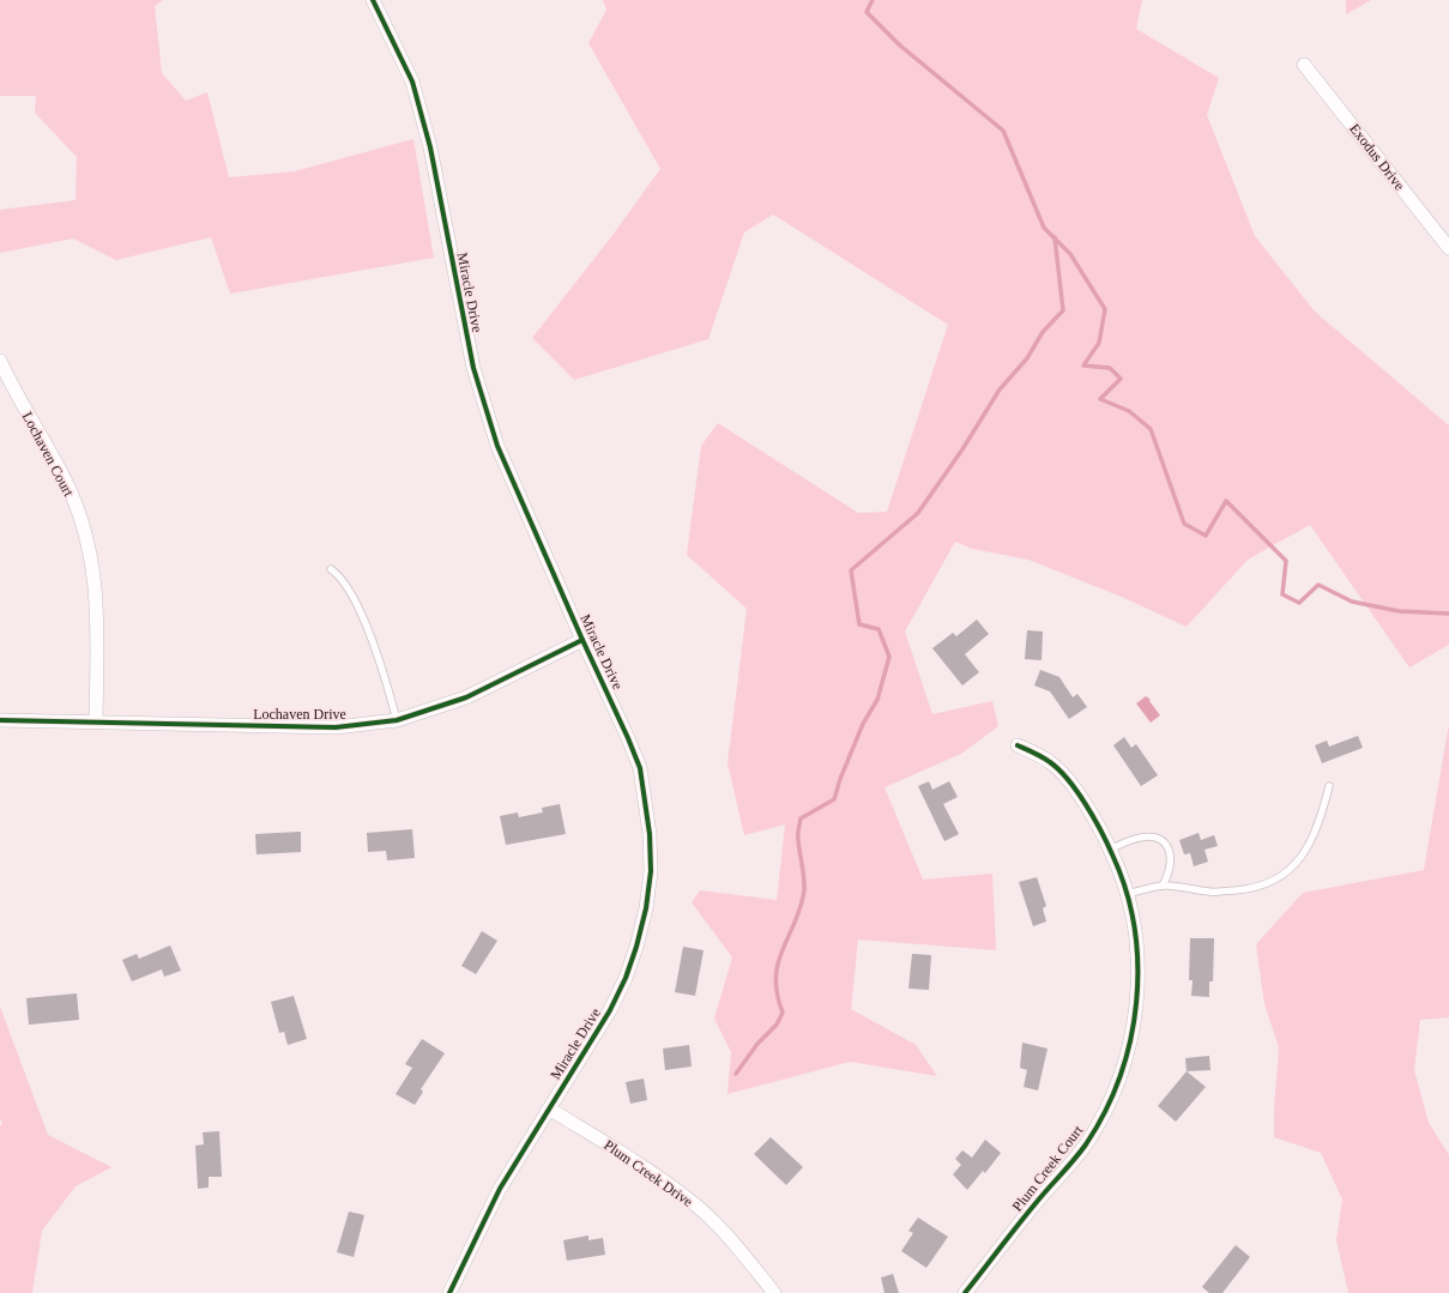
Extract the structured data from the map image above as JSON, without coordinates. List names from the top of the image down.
{
  "streets": {
    "street": [
      "Exodus Drive",
      "Miracle Drive",
      "Lochaven Court",
      "Lochaven Drive",
      "Plum Creek Court",
      "Plum Creek Drive"
    ]
  },
  "crossings": [
    ["Miracle Drive", "Lochaven Drive"],
    ["Miracle Drive", "Plum Creek Drive"],
    ["Lochaven Court", "Lochaven Drive"]
  ]
}
